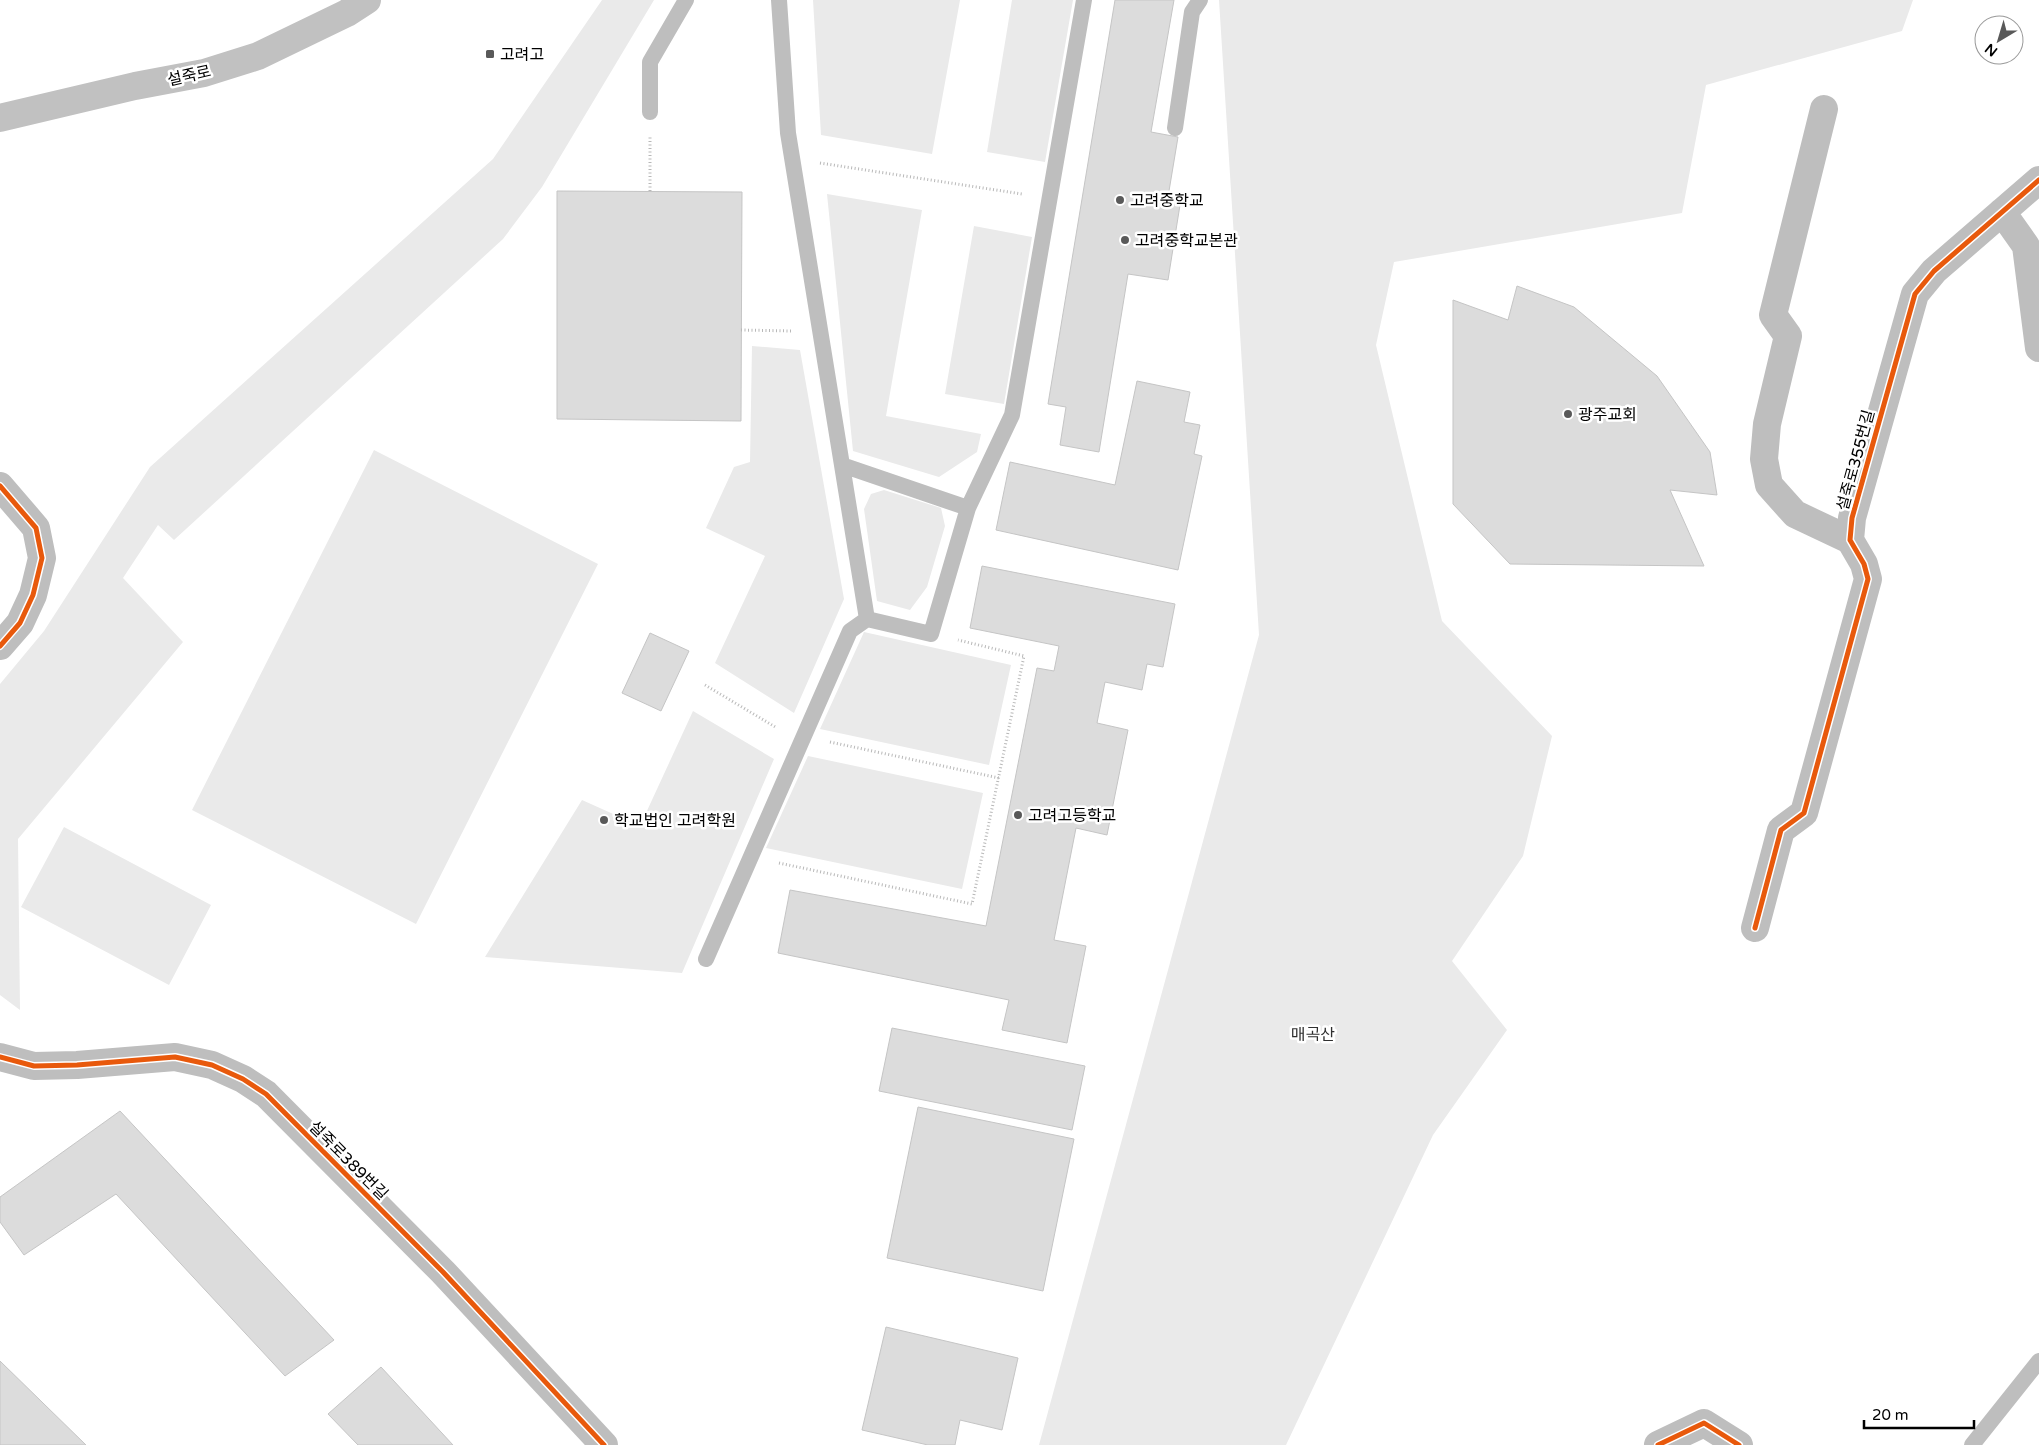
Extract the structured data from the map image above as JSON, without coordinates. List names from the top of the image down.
{
  "streets": {
    "main road": ["설죽로"],
    "street": ["설죽로355번길", "설죽로389번길"]
  },
  "parks": ["매곡산"],
  "places": {
    "transit": ["고려고"],
    "other": [
      "고려중학교",
      "고려중학교본관",
      "광주교회",
      "고려고등학교",
      "학교법인 고려학원"
    ]
  },
  "scale_bar": "20 m",
  "north": "bottom left"
}
